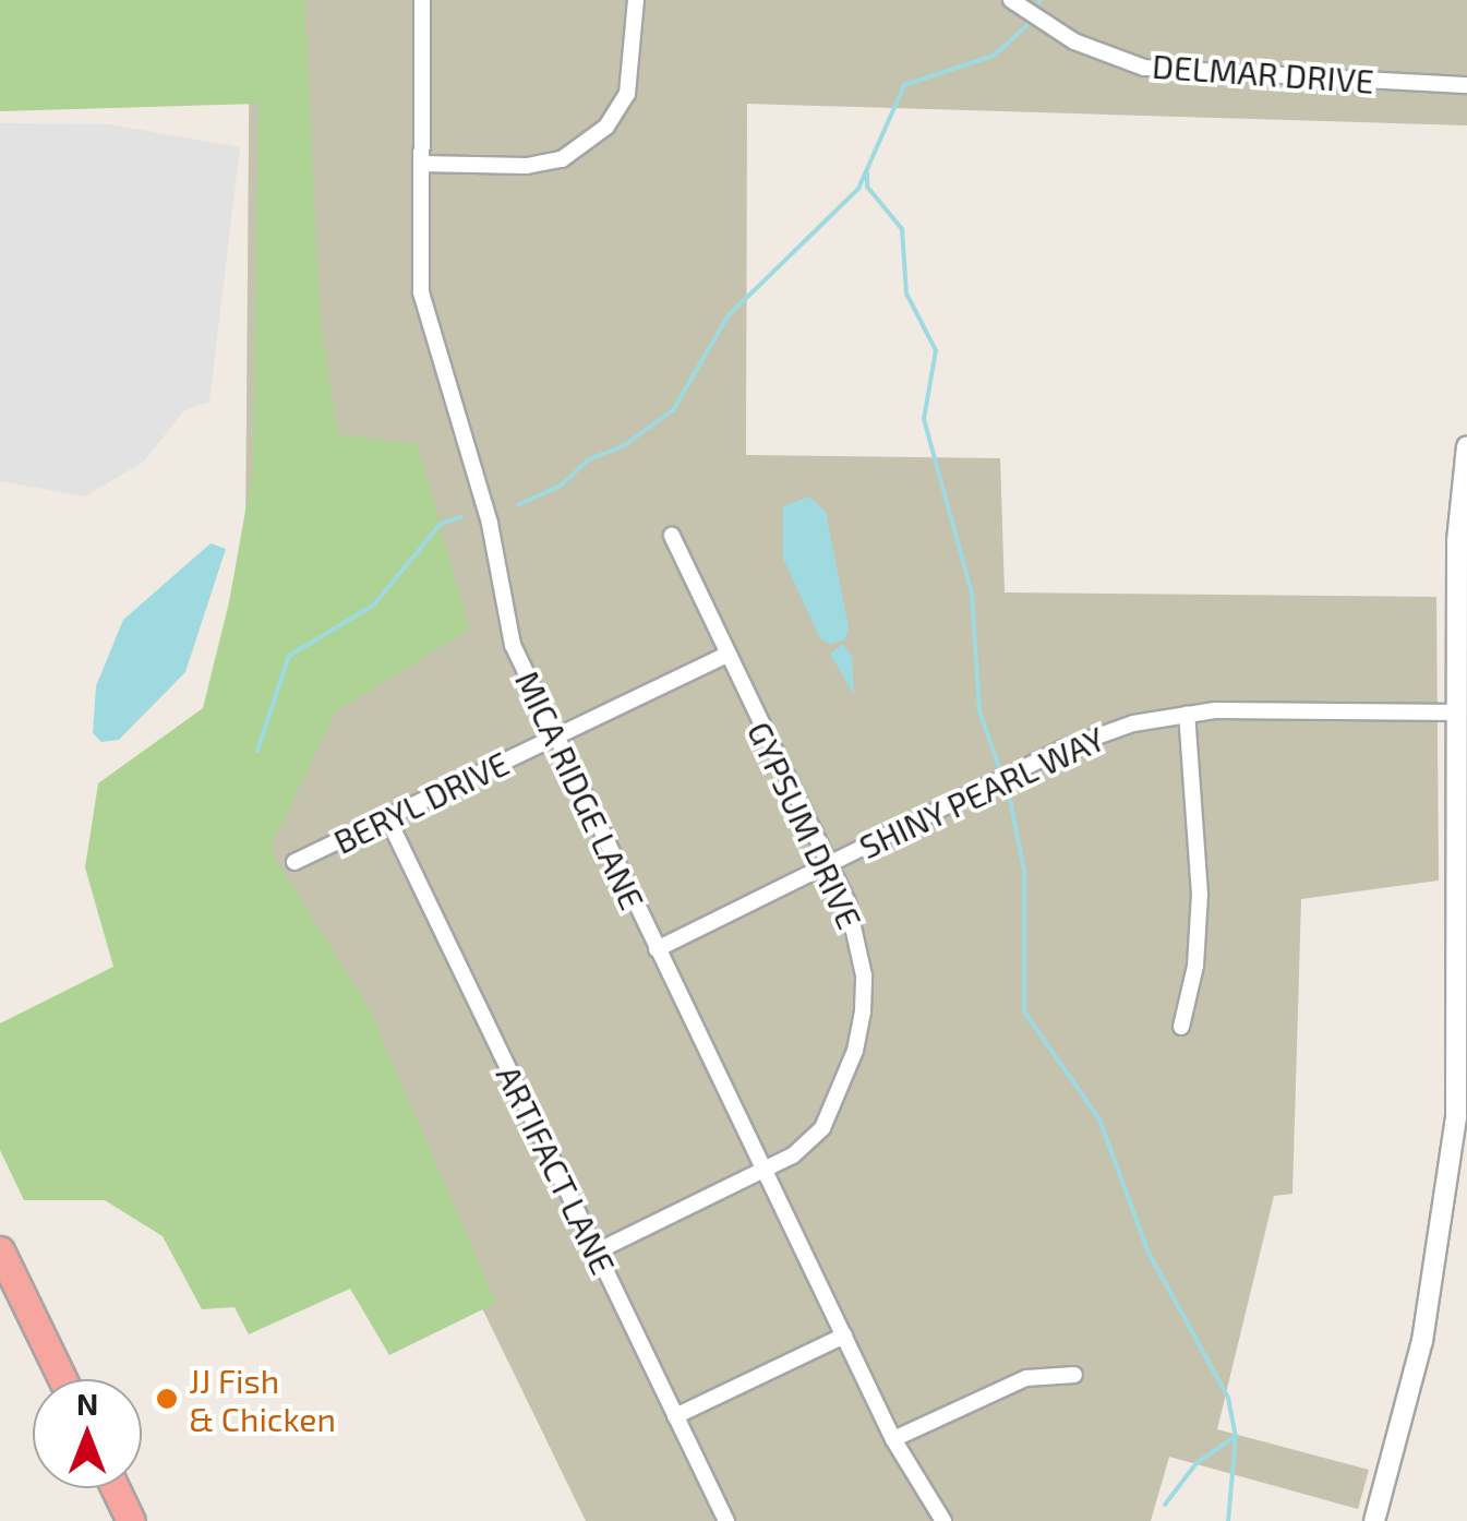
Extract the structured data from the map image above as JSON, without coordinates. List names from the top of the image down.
{
  "streets": {
    "street": [
      "DELMAR DRIVE",
      "MICA RIDGE LANE",
      "SHINY PEARL WAY",
      "BERYL DRIVE",
      "GYPSUM DRIVE",
      "ARTIFACT LANE"
    ]
  },
  "crossings": [
    ["MICA RIDGE LANE", "SHINY PEARL WAY"],
    ["MICA RIDGE LANE", "BERYL DRIVE"],
    ["MICA RIDGE LANE", "GYPSUM DRIVE"],
    ["SHINY PEARL WAY", "GYPSUM DRIVE"],
    ["BERYL DRIVE", "GYPSUM DRIVE"],
    ["BERYL DRIVE", "ARTIFACT LANE"],
    ["GYPSUM DRIVE", "ARTIFACT LANE"]
  ],
  "places": ["JJ Fish & Chicken"],
  "north": "top"
}
